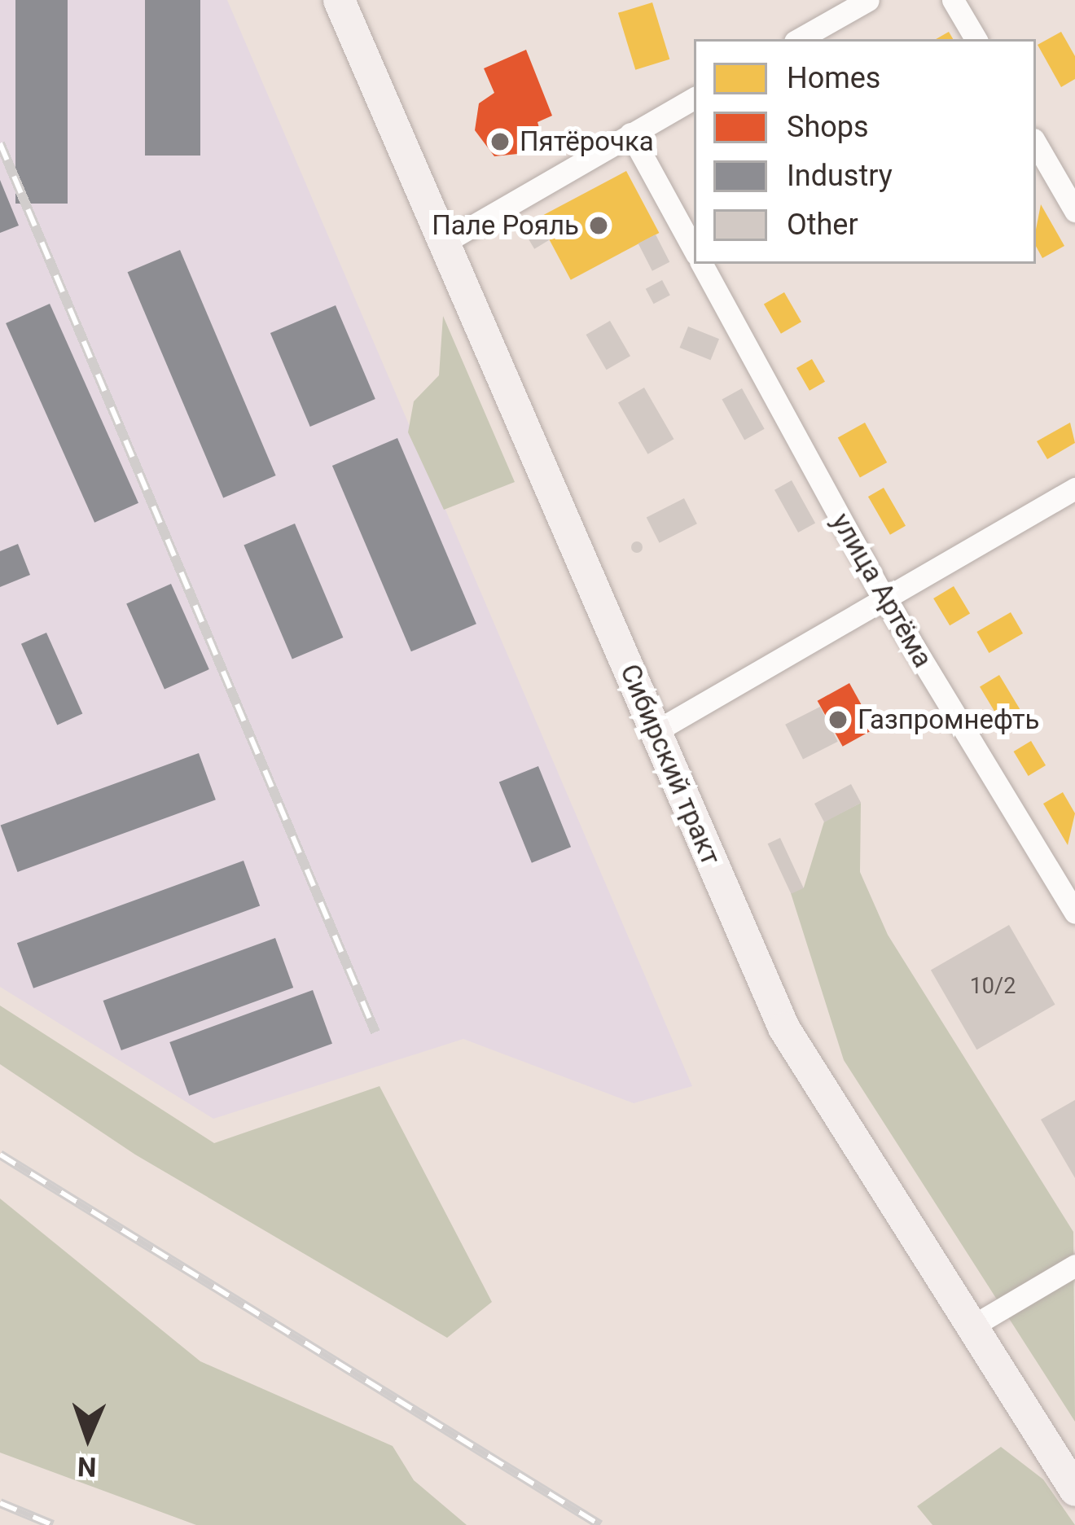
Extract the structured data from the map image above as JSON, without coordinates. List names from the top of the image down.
{
  "streets": {
    "main road": ["Сибирский тракт"],
    "street": ["улица Артёма"]
  },
  "places": ["Пятёрочка", "Пале Рояль", "Газпромнефть"],
  "house_numbers": ["10/2"],
  "legend": [
    "Homes",
    "Shops",
    "Industry",
    "Other"
  ],
  "north": "bottom"
}
